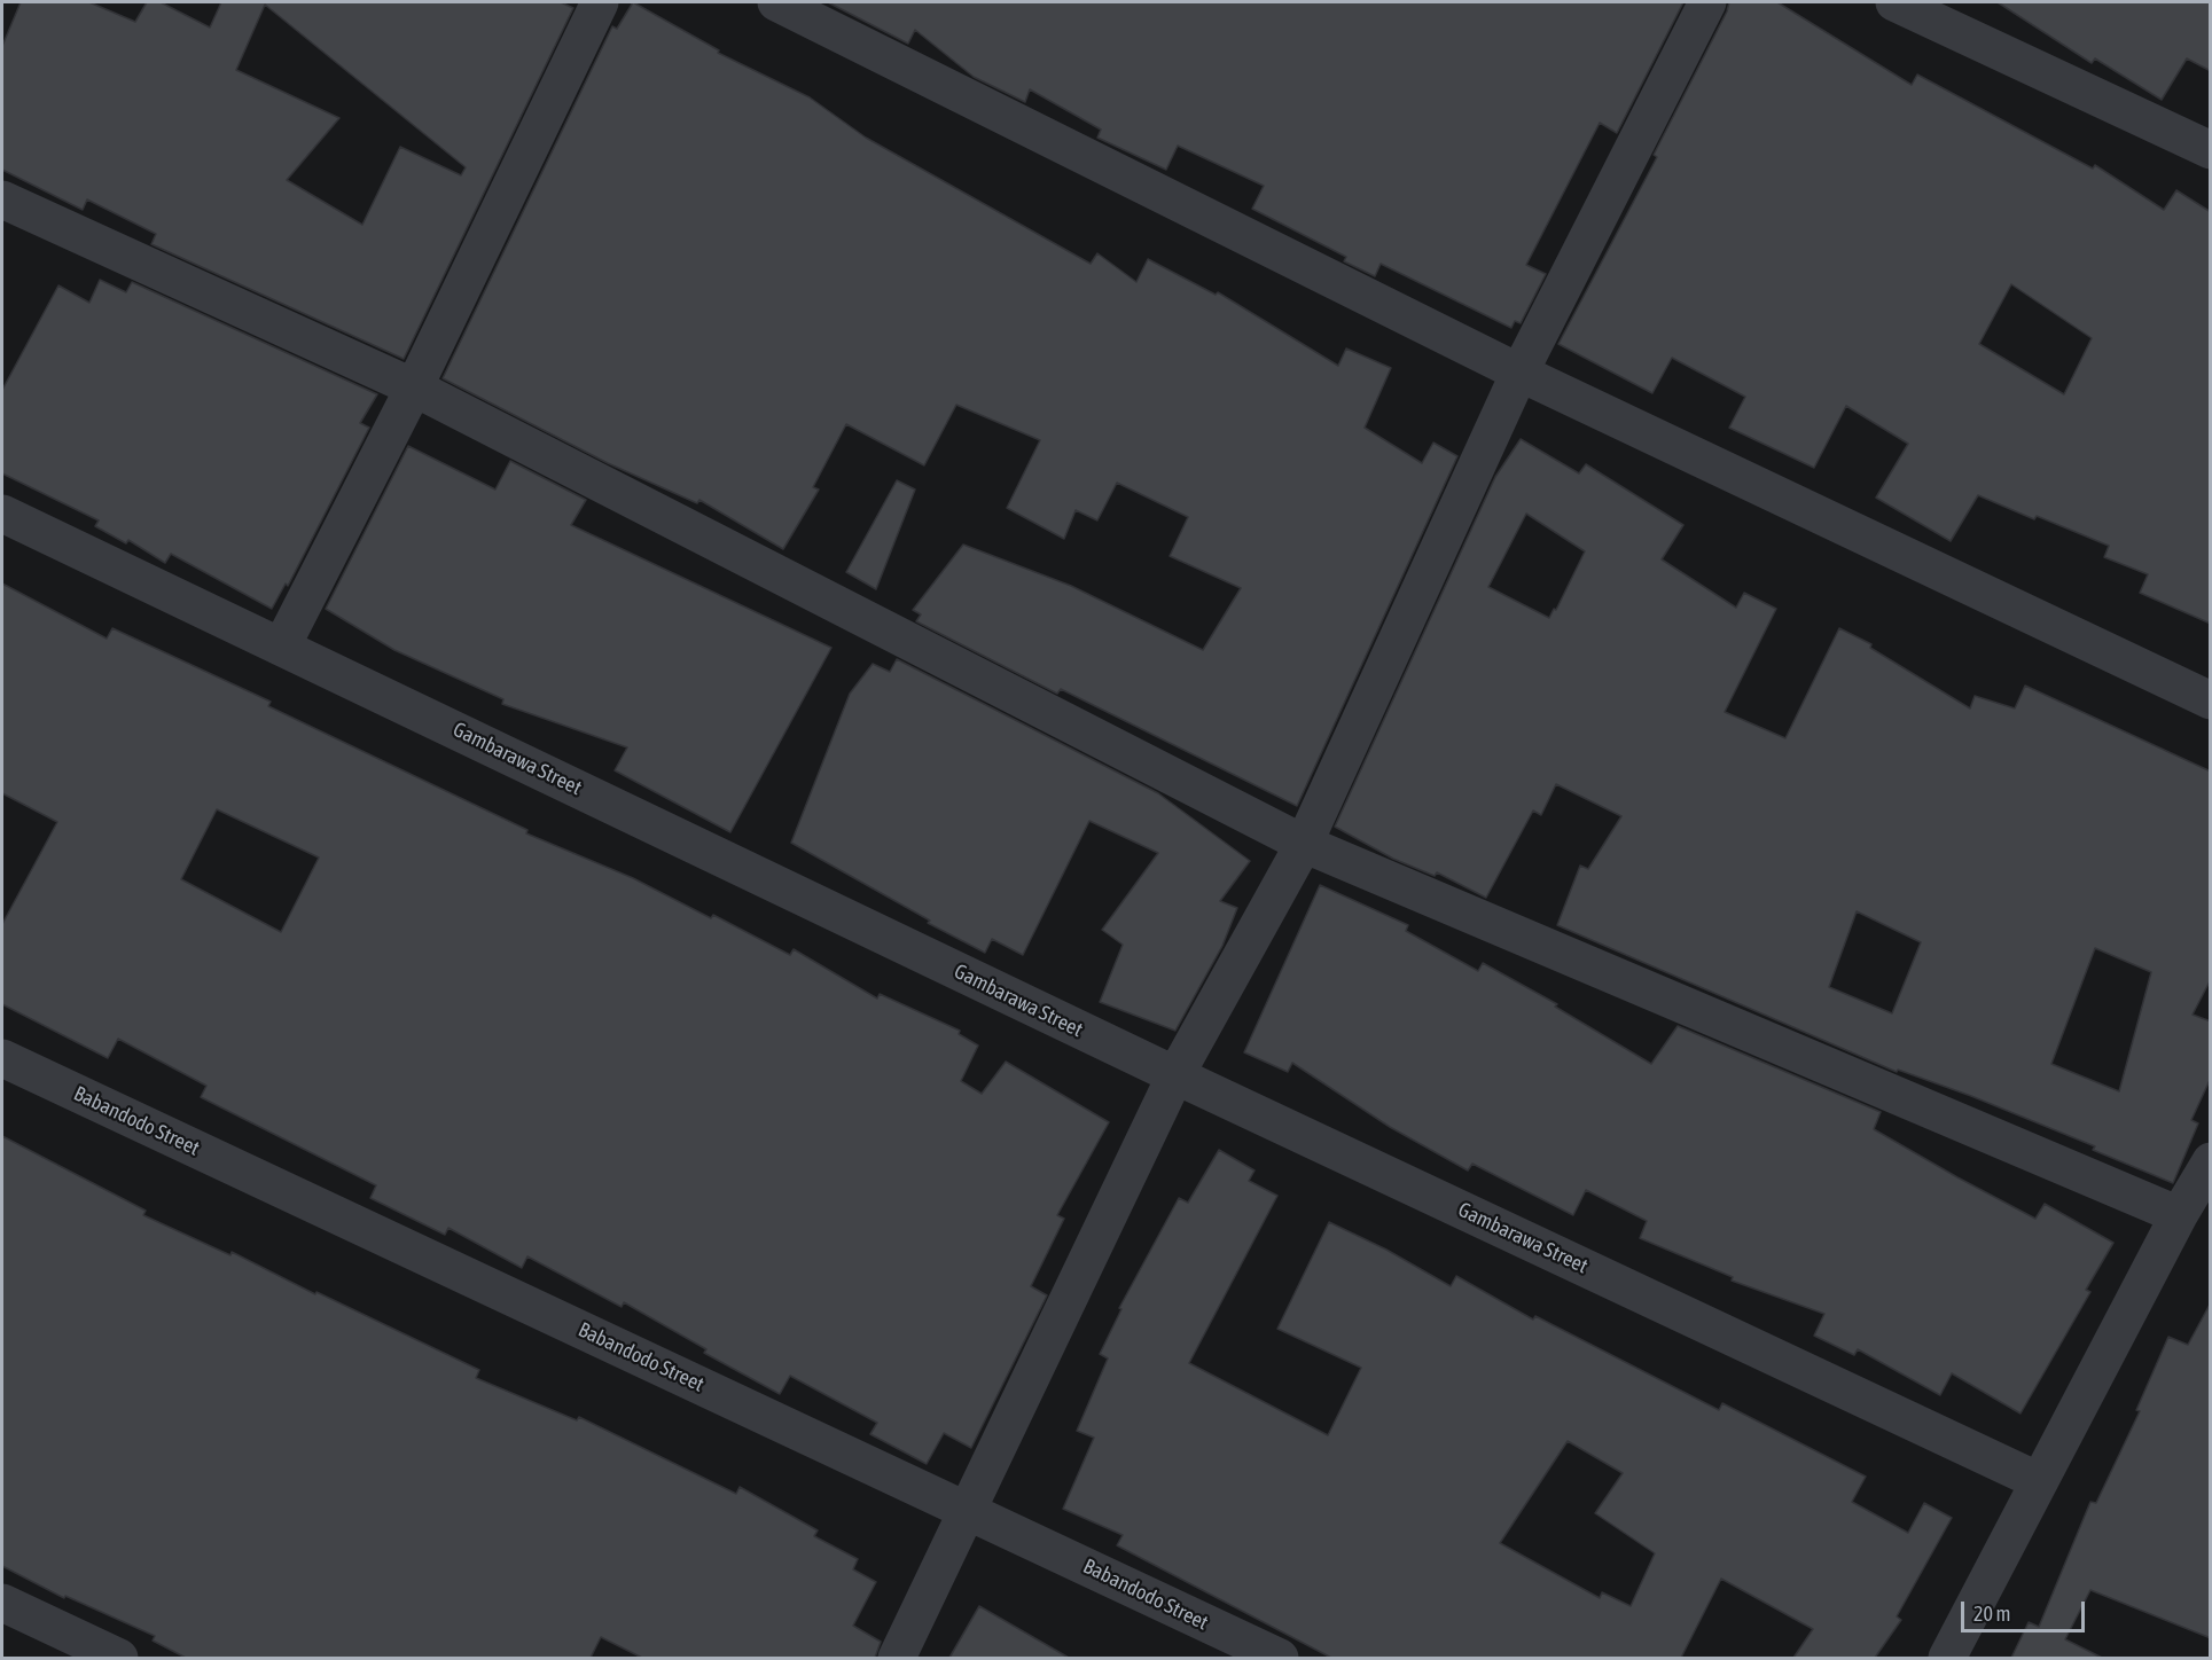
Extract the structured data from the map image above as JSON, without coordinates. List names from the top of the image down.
{
  "streets": {
    "street": ["Gambarawa Street", "Babandodo Street"]
  },
  "scale_bar": "20 m"
}
